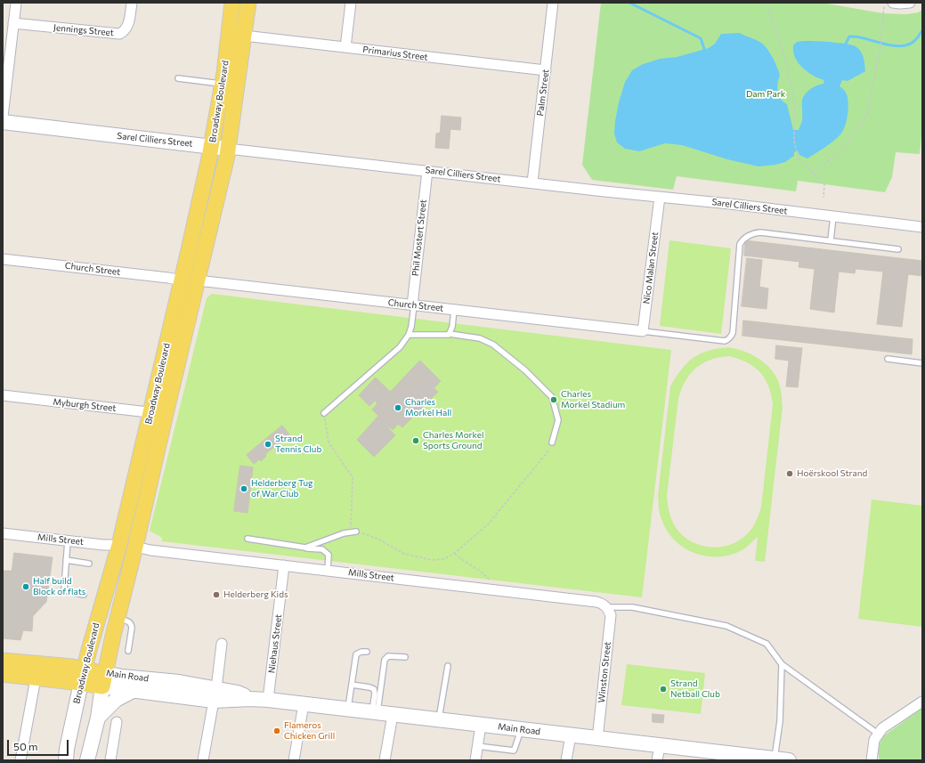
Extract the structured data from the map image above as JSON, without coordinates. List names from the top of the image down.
{
  "streets": {
    "main road": ["Broadway Boulevard", "Sarel Cilliers Street", "Main Road"],
    "street": [
      "Jennings Street",
      "Primarius Street",
      "Palm Street",
      "Phil Mostert Street",
      "Nico Malan Street",
      "Church Street",
      "Myburgh Street",
      "Mills Street",
      "Niehaus Street",
      "Winston Street"
    ]
  },
  "crossings": [
    ["Primarius Street", "Palm Street"],
    ["Primarius Street", "Broadway Boulevard"],
    ["Palm Street", "Sarel Cilliers Street"],
    ["Broadway Boulevard", "Sarel Cilliers Street"],
    ["Broadway Boulevard", "Church Street"],
    ["Broadway Boulevard", "Myburgh Street"],
    ["Broadway Boulevard", "Mills Street"],
    ["Broadway Boulevard", "Main Road"],
    ["Sarel Cilliers Street", "Phil Mostert Street"],
    ["Sarel Cilliers Street", "Nico Malan Street"],
    ["Phil Mostert Street", "Church Street"],
    ["Nico Malan Street", "Church Street"],
    ["Mills Street", "Niehaus Street"],
    ["Mills Street", "Winston Street"],
    ["Niehaus Street", "Main Road"],
    ["Winston Street", "Main Road"]
  ],
  "parks": ["Dam Park"],
  "places": [
    "Charles Morkel Stadium",
    "Charles Morkel Hall",
    "Charles Morkel Sports Ground",
    "Strand Tennis Club",
    "Hoërskool Strand",
    "Helderberg Tug of War Club",
    "Half build Block of flats",
    "Helderberg Kids",
    "Strand Netball Club",
    "Flameros Chicken Grill"
  ],
  "scale_bar": "50 m"
}
